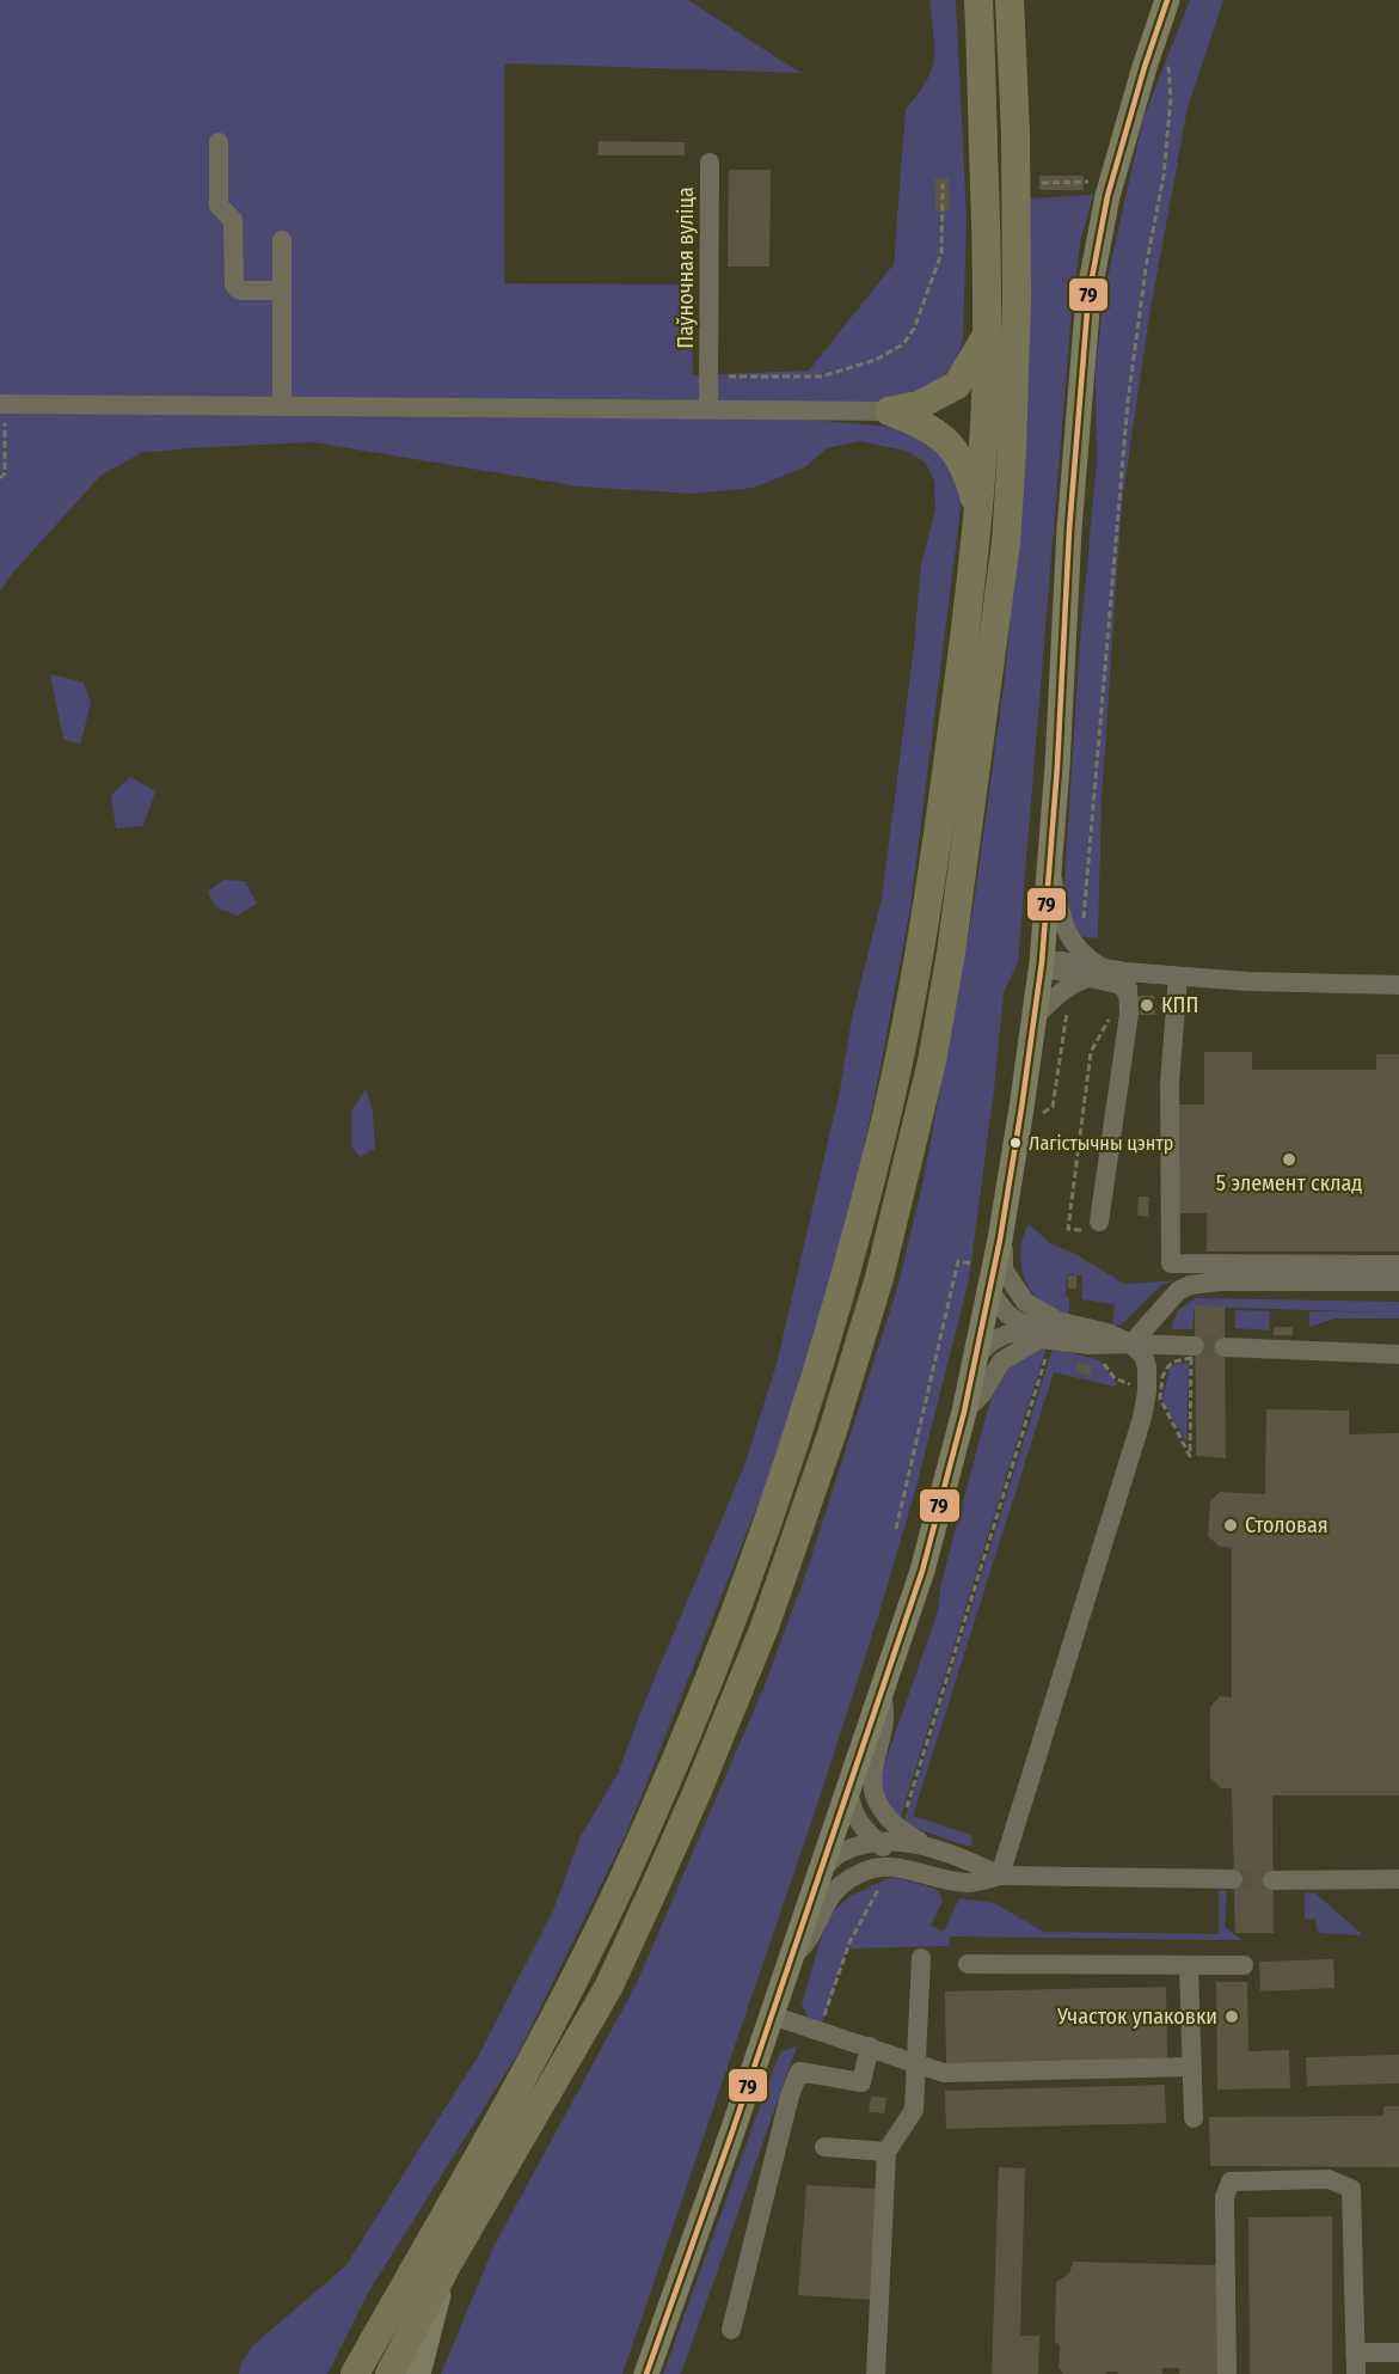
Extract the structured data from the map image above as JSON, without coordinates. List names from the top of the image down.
{
  "streets": {
    "street": ["Паўночная вуліца"]
  },
  "places": [
    "КПП",
    "Лагістычны цэнтр",
    "5 элемент склад",
    "Столовая",
    "Участок упаковки"
  ],
  "lines": ["transit line 79"]
}
